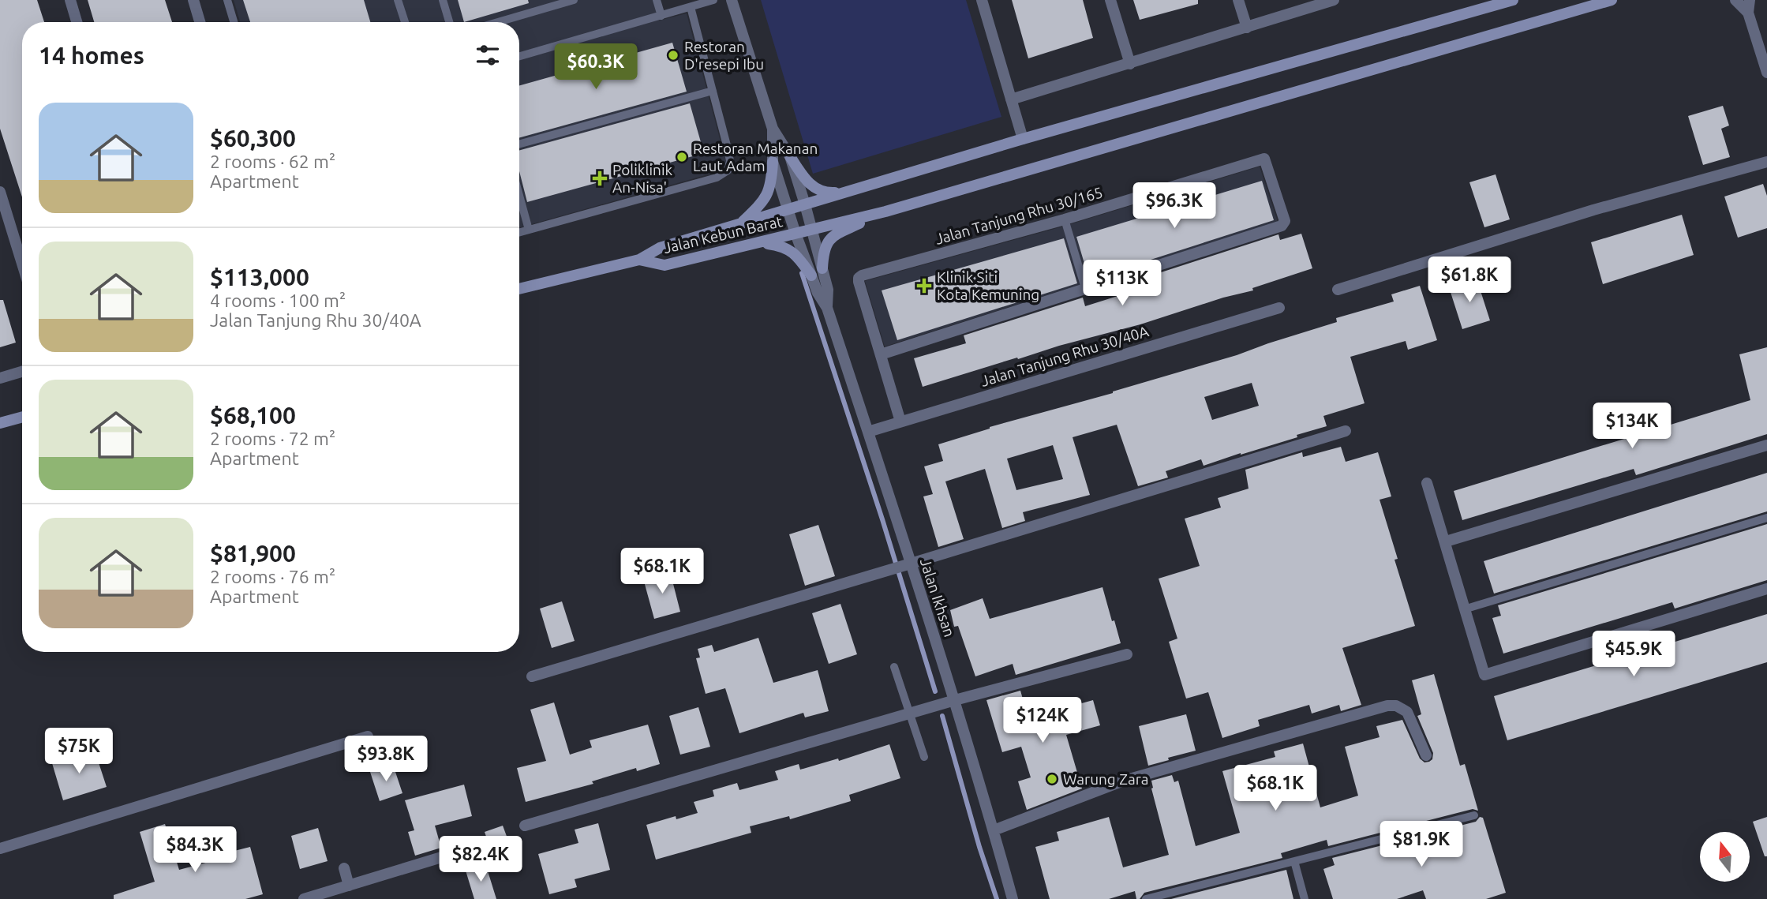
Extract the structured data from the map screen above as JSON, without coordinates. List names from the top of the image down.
{
  "streets": {
    "main road": ["Jalan Kebun Barat"],
    "street": ["Jalan Tanjung Rhu 30/165", "Jalan Tanjung Rhu 30/40A", "Jalan Ikhsan"]
  },
  "crossings": [
    ["Jalan Tanjung Rhu 30/165", "Jalan Tanjung Rhu 30/40A"],
    ["Jalan Kebun Barat", "Jalan Ikhsan"],
    ["Jalan Tanjung Rhu 30/40A", "Jalan Ikhsan"]
  ],
  "places": {
    "other": ["Restoran D'resepi Ibu", "Restoran Makanan Laut Adam", "Warung Zara"],
    "health": ["Poliklinik An-Nisa'", "Klinik Siti Kota Kemuning"]
  },
  "north": "top",
  "page": {
    "heading": "14 homes",
    "price": [
      "$60.3K",
      "$96.3K",
      "$61.8K",
      "$113K",
      "$134K",
      "$68.1K",
      "$45.9K",
      "$124K",
      "$75K",
      "$93.8K",
      "$68.1K",
      "$81.9K",
      "$84.3K",
      "$82.4K"
    ],
    "list": [
      {
        "name": "$60,300",
        "note": "2 rooms · 62 m² · Apartment"
      },
      {
        "name": "$113,000",
        "note": "4 rooms · 100 m² · Jalan Tanjung Rhu 30/40A"
      },
      {
        "name": "$68,100",
        "note": "2 rooms · 72 m² · Apartment"
      },
      {
        "name": "$81,900",
        "note": "2 rooms · 76 m² · Apartment"
      }
    ]
  }
}
